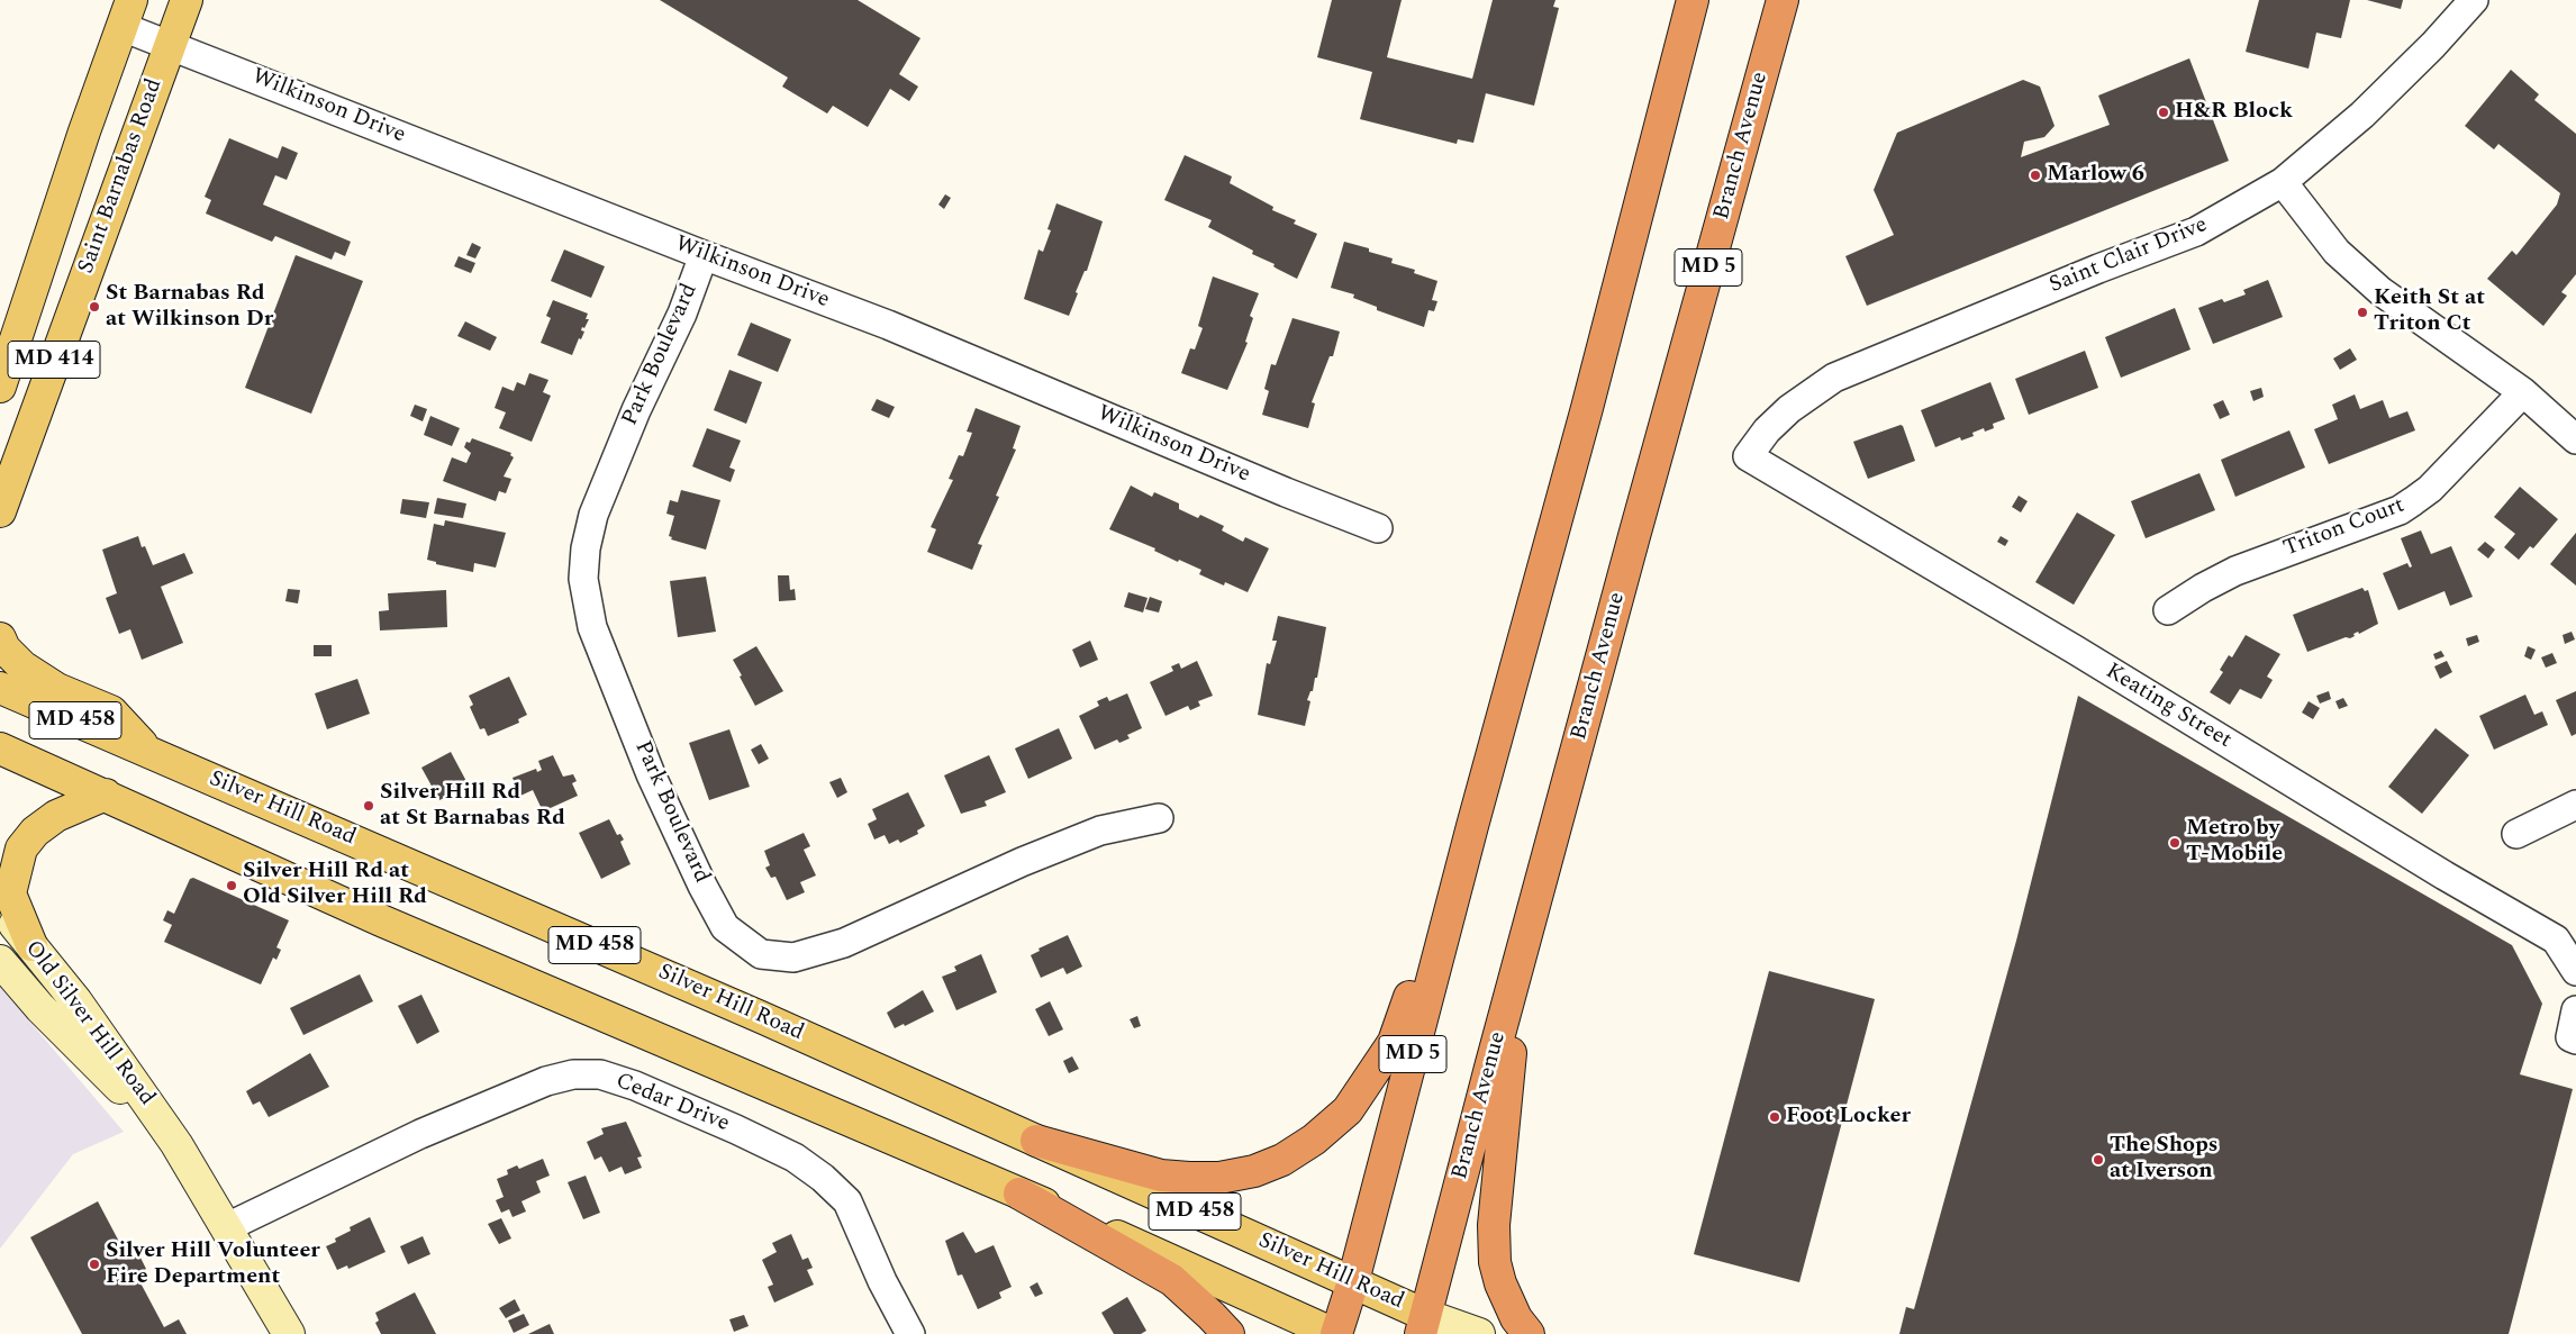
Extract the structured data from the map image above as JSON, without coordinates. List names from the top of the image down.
{
  "streets": {
    "highway": ["Branch Avenue", "MD 5"],
    "main road": [
      "Saint Barnabas Road",
      "MD 414",
      "MD 458",
      "Silver Hill Road"
    ],
    "street": [
      "Wilkinson Drive",
      "Saint Clair Drive",
      "Park Boulevard",
      "Triton Court",
      "Keating Street",
      "Old Silver Hill Road",
      "Cedar Drive"
    ]
  },
  "crossings": [
    ["Wilkinson Drive", "Saint Barnabas Road"],
    ["Wilkinson Drive", "Park Boulevard"],
    ["Branch Avenue", "Silver Hill Road"],
    ["Saint Clair Drive", "Keating Street"],
    ["MD 5", "MD 458"],
    ["MD 5", "Silver Hill Road"],
    ["Old Silver Hill Road", "Cedar Drive"]
  ],
  "places": [
    "H&R Block",
    "Marlow 6",
    "St Barnabas Rd at Wilkinson Dr",
    "Keith St at Triton Ct",
    "Silver Hill Rd at St Barnabas Rd",
    "Metro by T-Mobile",
    "Silver Hill Rd at Old Silver Hill Rd",
    "Foot Locker",
    "The Shops at Iverson",
    "Silver Hill Volunteer Fire Department"
  ]
}
